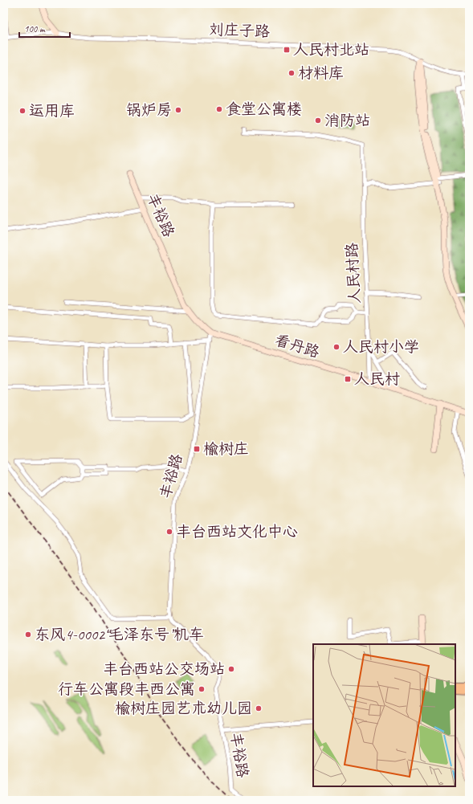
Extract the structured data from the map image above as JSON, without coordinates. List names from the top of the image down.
{
  "streets": {
    "street": [
      "刘庄子路",
      "丰裕路",
      "人民村路",
      "看丹路"
    ]
  },
  "crossings": [
    ["丰裕路", "看丹路"],
    ["人民村路", "看丹路"]
  ],
  "places": {
    "transit": ["人民村北站", "人民村", "榆树庄"],
    "other": [
      "材料库",
      "食堂公寓楼",
      "锅炉房",
      "运用库",
      "消防站",
      "人民村小学",
      "丰台西站文化中心",
      "东风4-0002“毛泽东号”机车",
      "丰台西站公交场站",
      "行车公寓段丰西公寓",
      "榆树庄园艺术幼儿园"
    ]
  },
  "scale_bar": "100 m"
}
